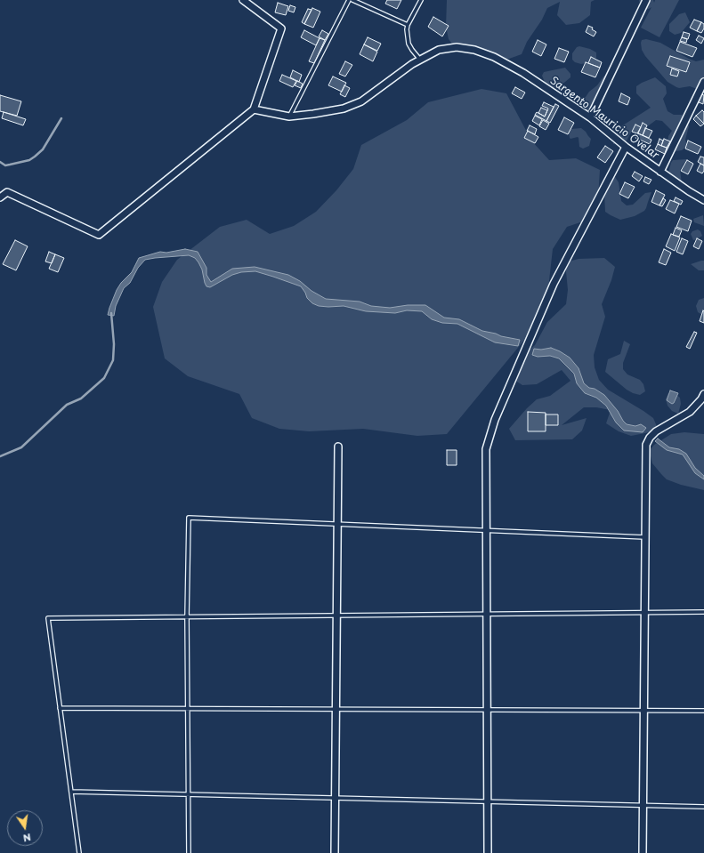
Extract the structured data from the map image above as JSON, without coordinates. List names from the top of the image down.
{
  "streets": {
    "street": ["Sargento Mauricio Ovelar"]
  },
  "north": "bottom"
}
